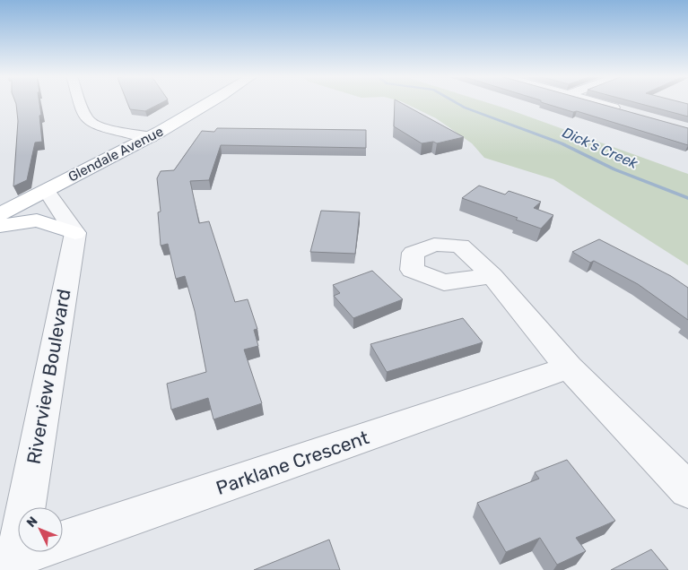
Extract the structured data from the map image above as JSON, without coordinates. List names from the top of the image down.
{
  "streets": {
    "main road": ["Glendale Avenue"],
    "street": ["Riverview Boulevard", "Parklane Crescent"]
  },
  "crossings": [
    ["Riverview Boulevard", "Parklane Crescent"]
  ],
  "water": ["Dick's Creek"],
  "north": "top left"
}
